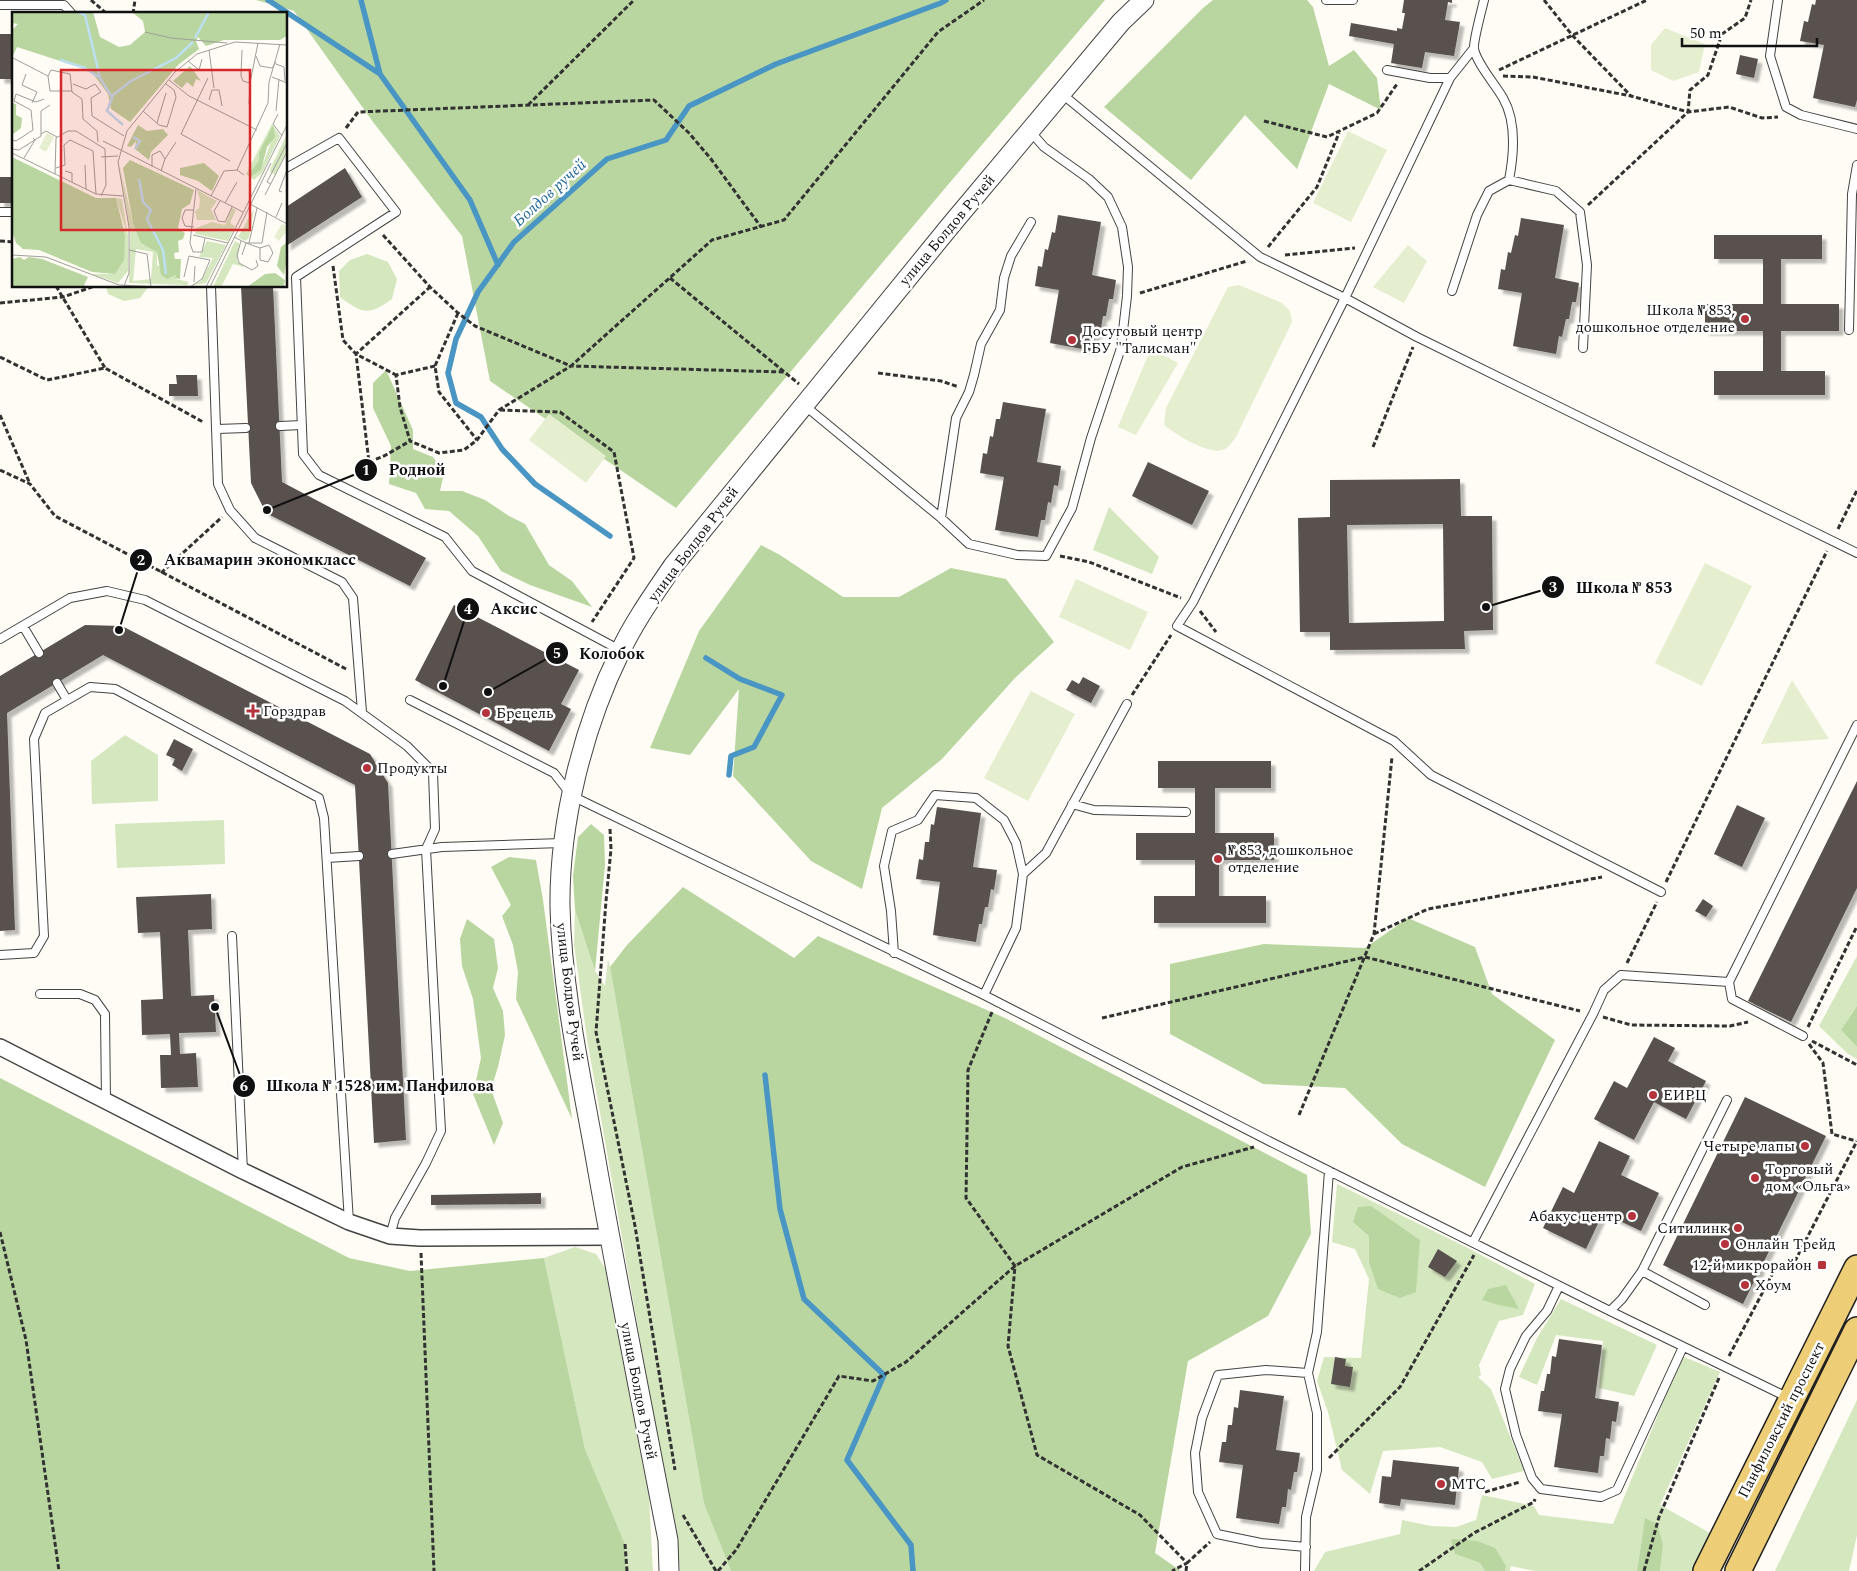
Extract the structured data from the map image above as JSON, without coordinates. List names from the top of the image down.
{
  "streets": {
    "main road": ["Панфиловский проспект"],
    "street": ["улица Болдов Ручей"]
  },
  "water": ["Болдов ручей"],
  "places": {
    "other": [
      "Школа № 853, дошкольное отделение",
      "Досуговый центр ГБУ \"Талисман\"",
      "Родной",
      "Школа № 853",
      "Аквамарин экономкласс",
      "Аксис",
      "Колобок",
      "Брецель",
      "Продукты",
      "№ 853, дошкольное отделение",
      "Школа № 1528 им. Панфилова",
      "ЕИРЦ",
      "Четыре лапы",
      "Торговый дом «Ольга»",
      "Абакус центр",
      "Ситилинк",
      "Онлайн Трейд",
      "Хоум",
      "МТС"
    ],
    "health": ["Горздрав"],
    "transit": ["12-й микрорайон"]
  },
  "scale_bar": "50 m"
}
